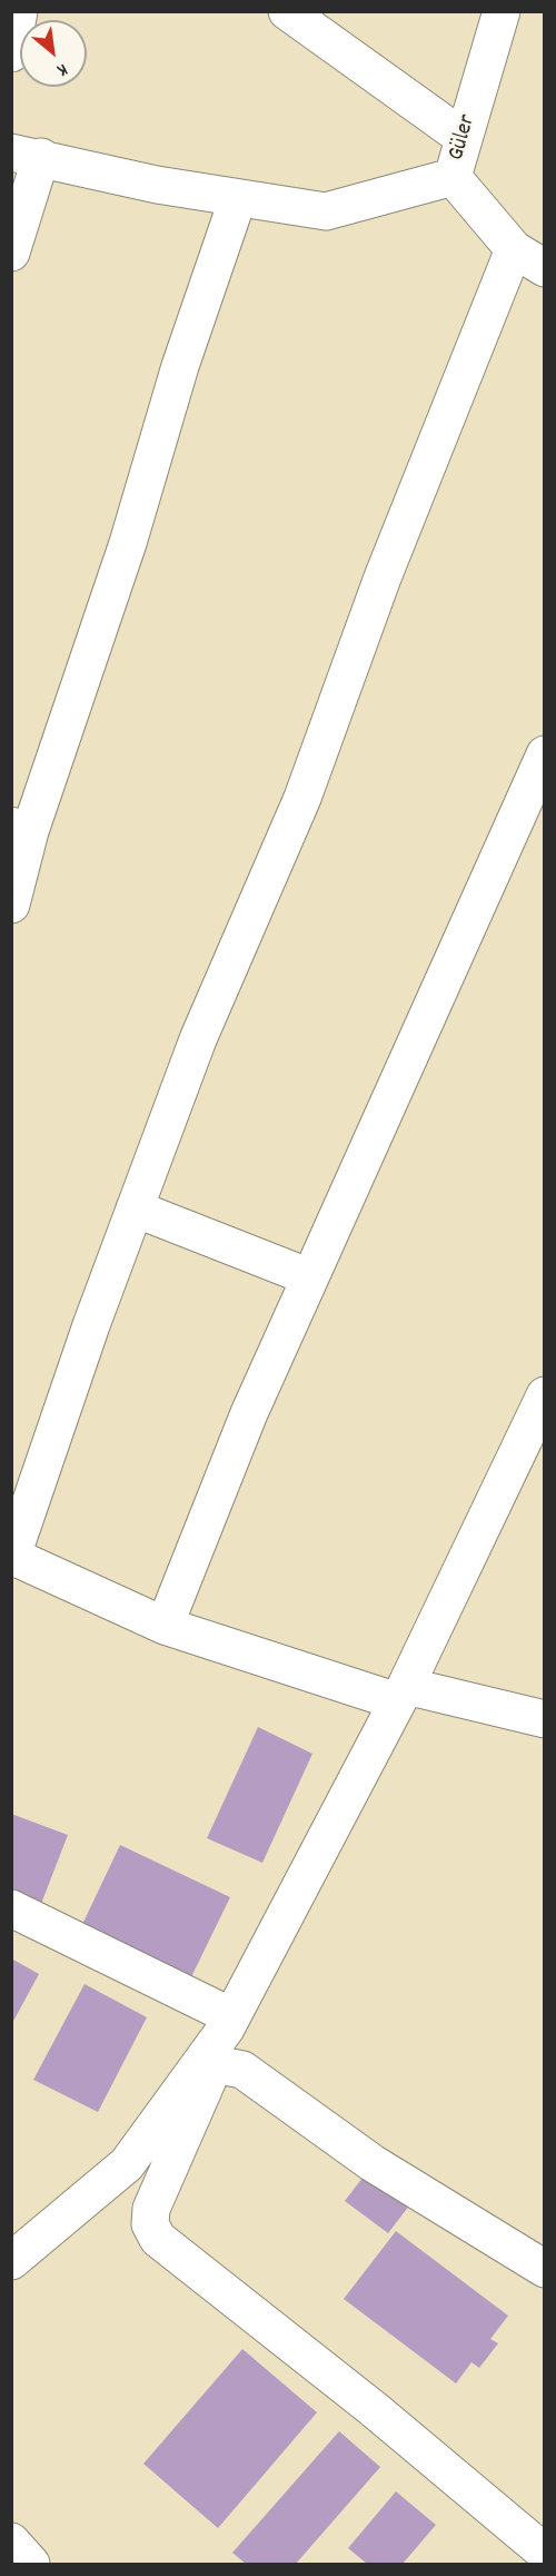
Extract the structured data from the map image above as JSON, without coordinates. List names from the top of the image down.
{
  "streets": {
    "street": ["Güler"]
  },
  "north": "bottom right"
}
